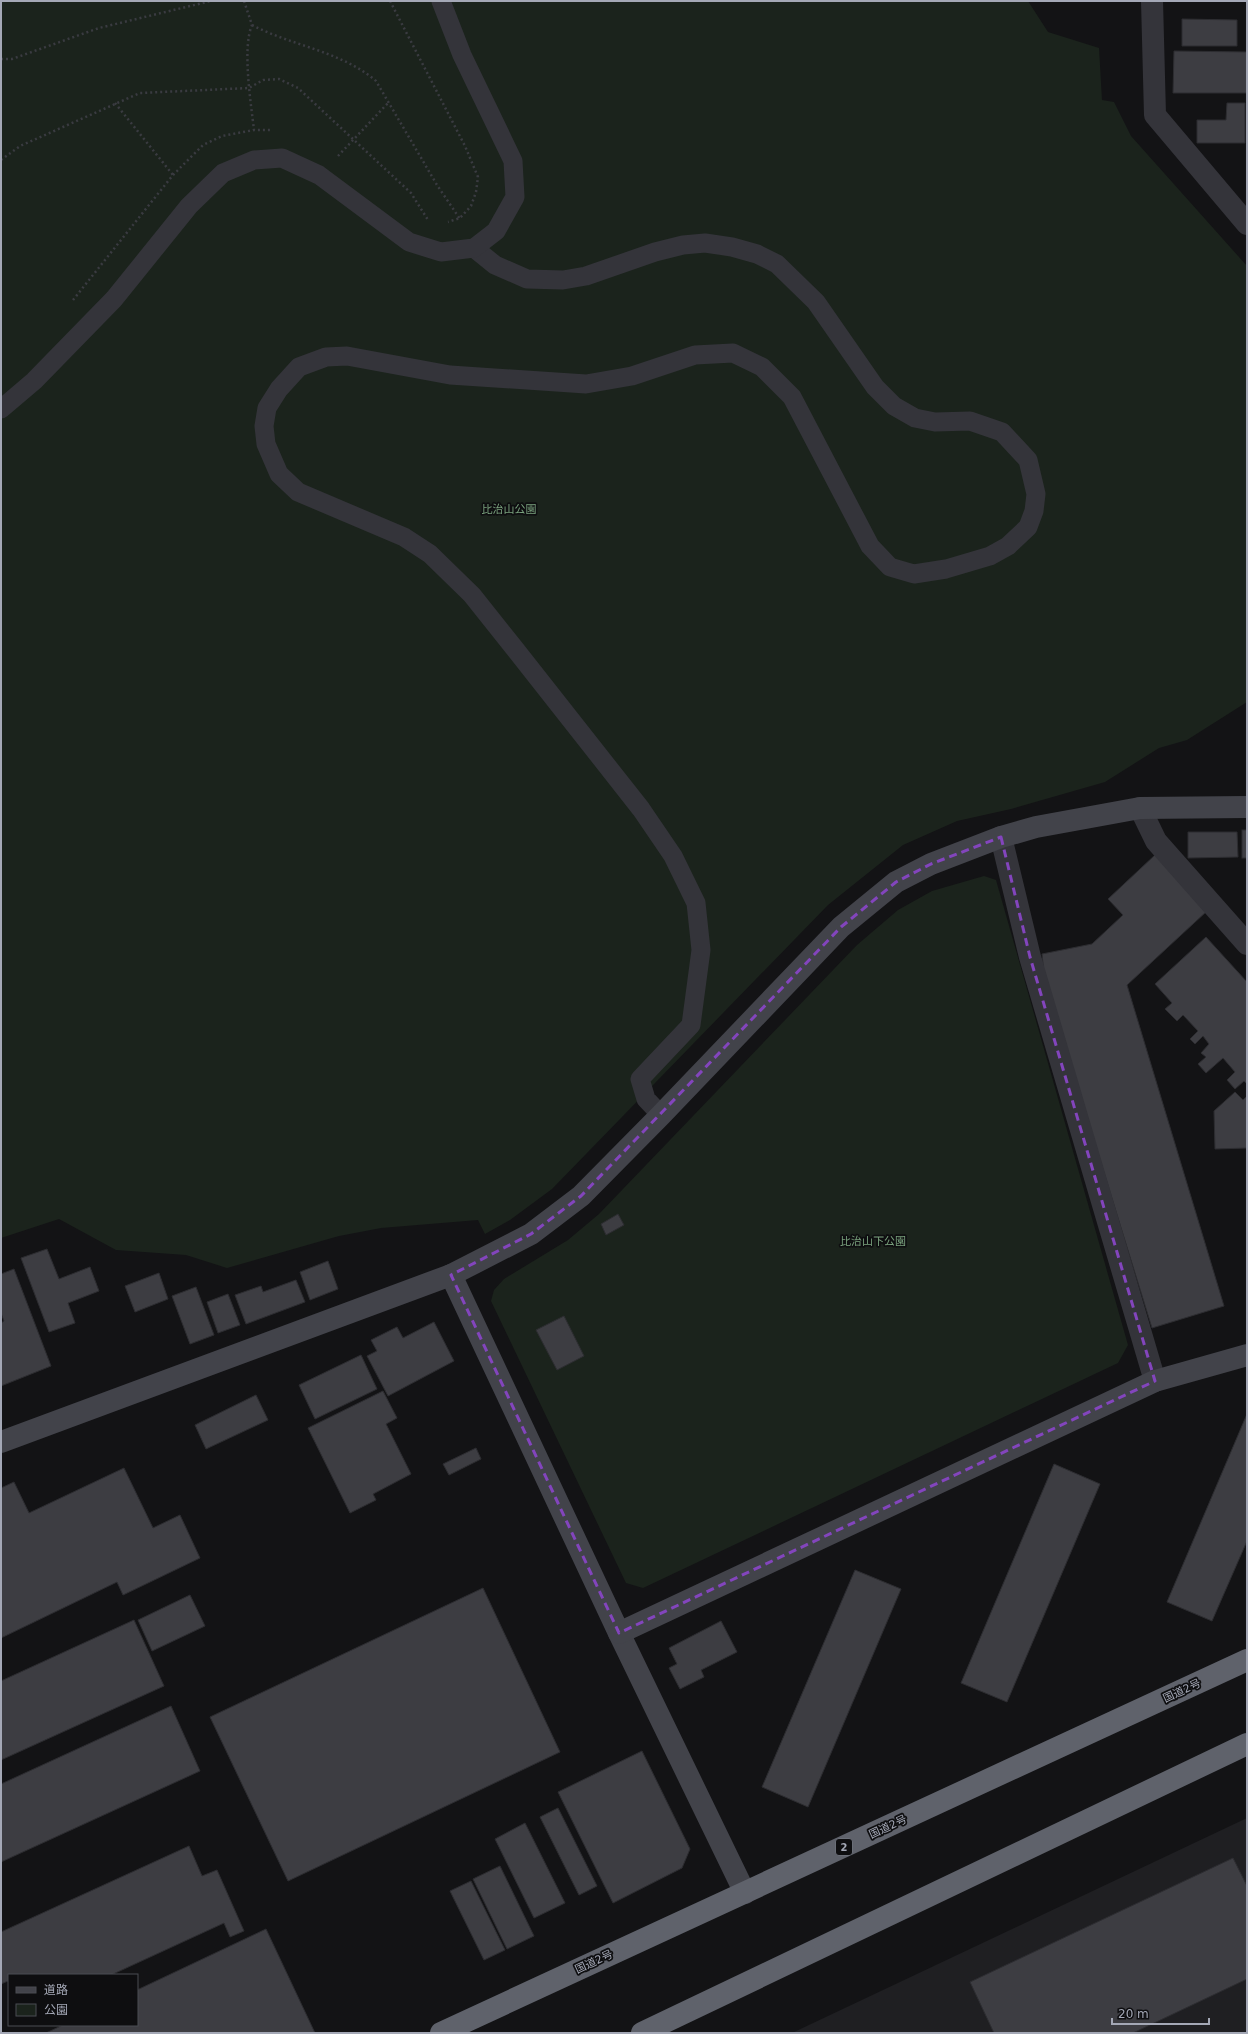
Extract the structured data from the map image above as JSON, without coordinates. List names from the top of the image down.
{
  "streets": {
    "highway": ["国道2号", "2"]
  },
  "parks": ["比治山公園", "比治山下公園"],
  "legend": ["道路", "公園"],
  "scale_bar": "20 m"
}
